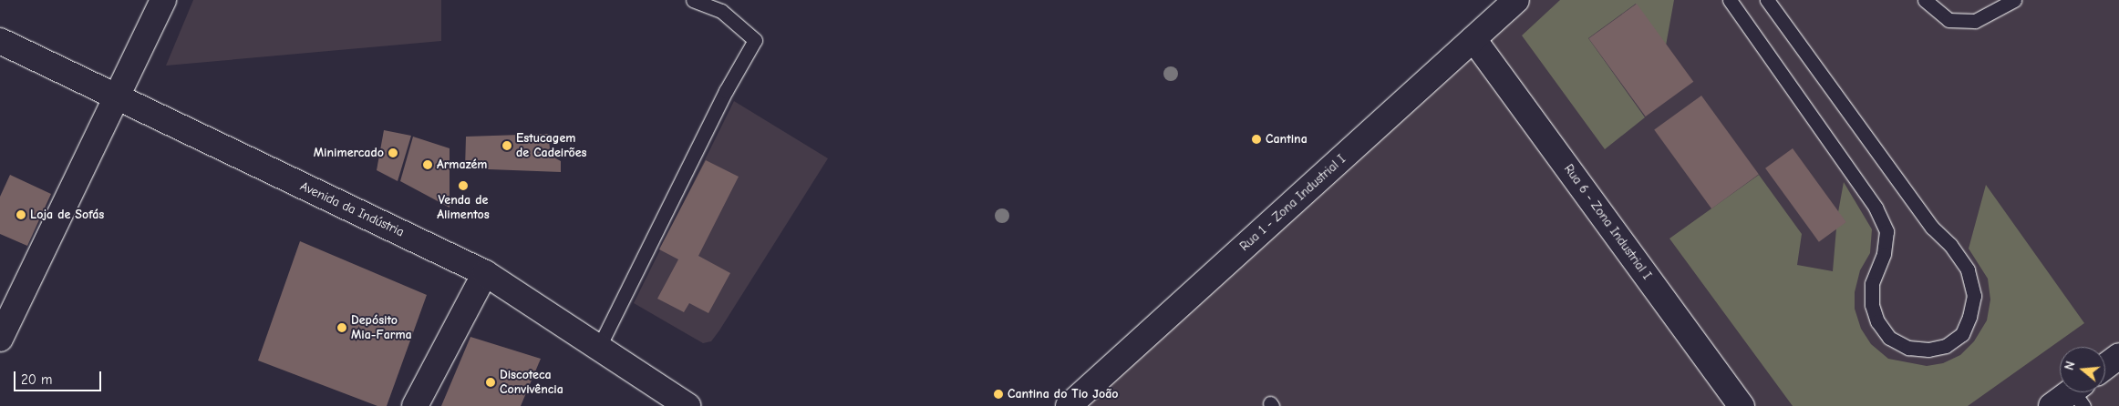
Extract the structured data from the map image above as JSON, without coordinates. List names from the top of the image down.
{
  "streets": {
    "street": ["Rua 1 - Zona Industrial I", "Avenida da Indústria", "Rua 6 - Zona Industrial I"]
  },
  "crossings": [
    ["Rua 1 - Zona Industrial I", "Rua 6 - Zona Industrial I"]
  ],
  "places": [
    "Cantina",
    "Estucagem de Cadeirões",
    "Minimercado",
    "Armazém",
    "Venda de Alimentos",
    "Loja de Sofás",
    "Depósito Mia-Farma",
    "Discoteca Convivência",
    "Cantina do Tio João"
  ],
  "scale_bar": "20 m",
  "north": "left"
}
